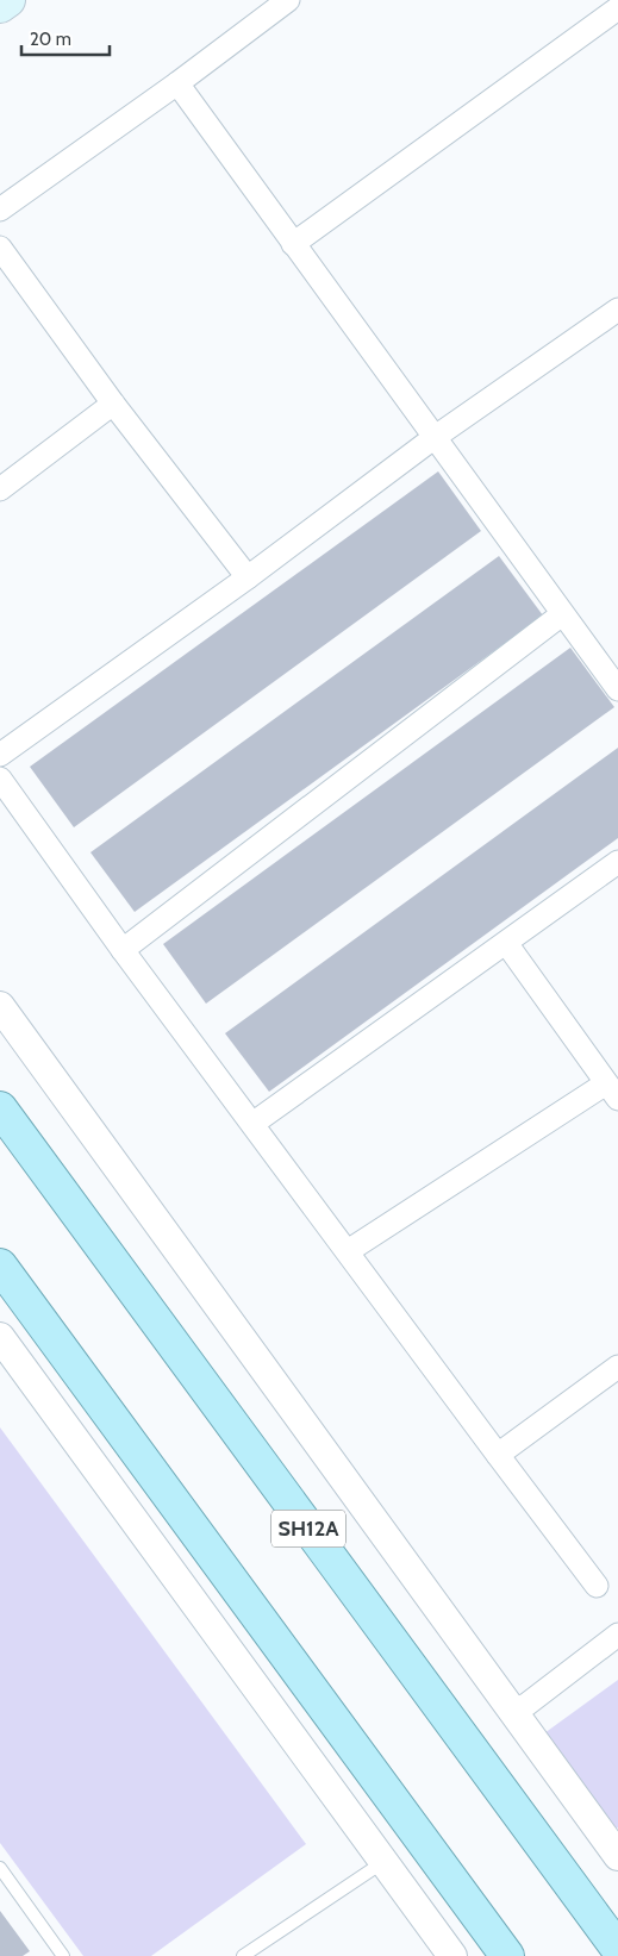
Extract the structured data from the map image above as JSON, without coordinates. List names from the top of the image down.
{
  "streets": {
    "main road": ["SH12A"]
  },
  "scale_bar": "20 m"
}
